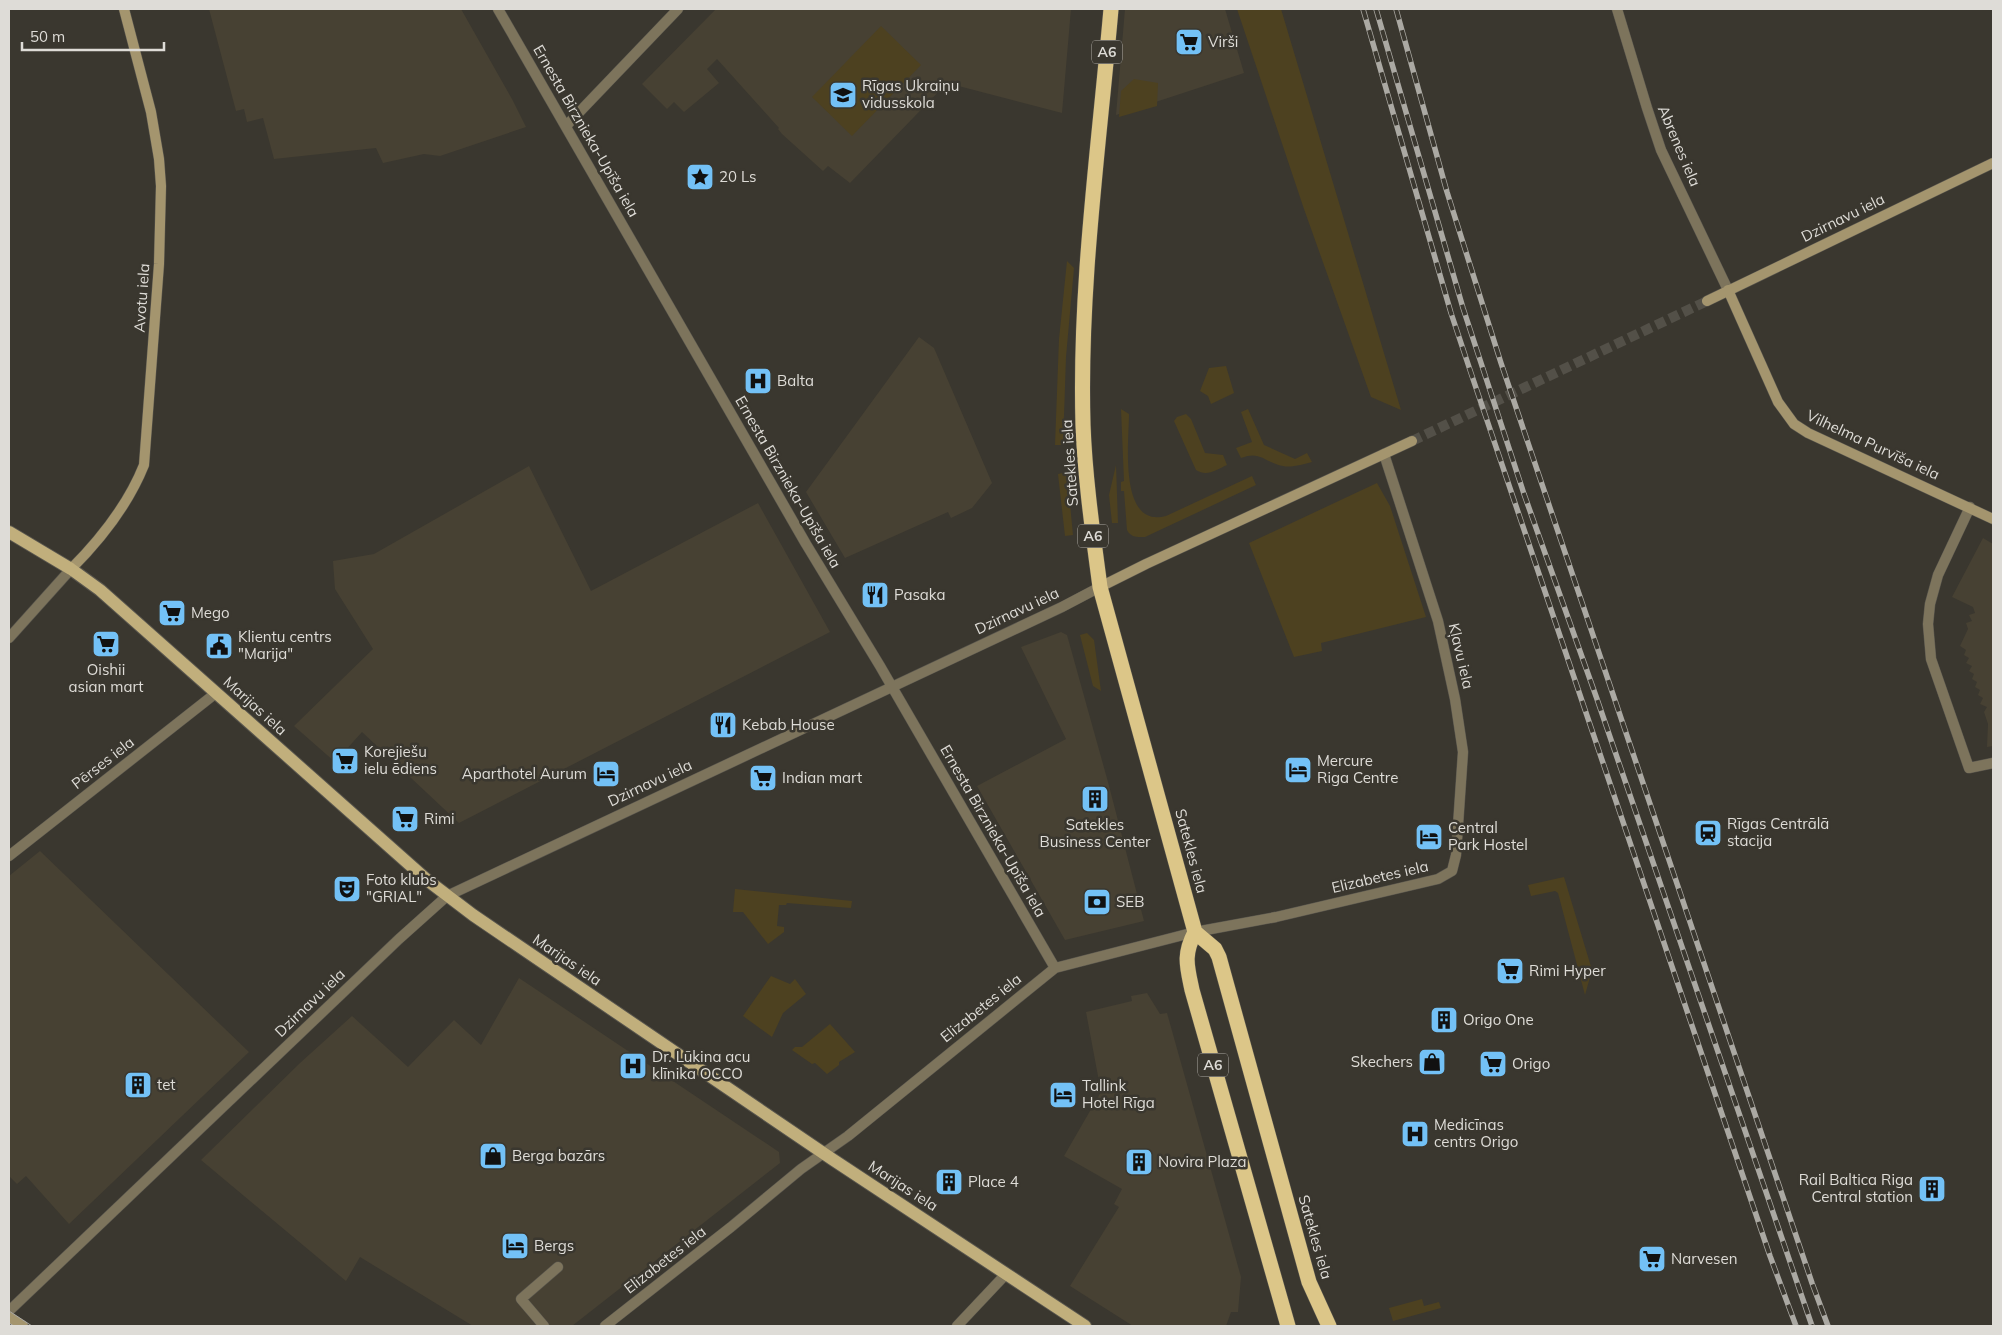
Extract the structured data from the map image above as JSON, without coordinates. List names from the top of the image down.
{
  "streets": {
    "highway": ["A6", "Satekles iela"],
    "main road": ["Marijas iela"],
    "street": [
      "Ernesta Birznieka-Upīša iela",
      "Abrenes iela",
      "Dzirnavu iela",
      "Avotu iela",
      "Vilhelma Purvīša iela",
      "Kļavu iela",
      "Pērses iela",
      "Elizabetes iela"
    ]
  },
  "crossings": [
    ["A6", "Satekles iela"],
    ["A6", "Elizabetes iela"],
    ["Ernesta Birznieka-Upīša iela", "Dzirnavu iela"],
    ["Ernesta Birznieka-Upīša iela", "Elizabetes iela"],
    ["Abrenes iela", "Dzirnavu iela"],
    ["Abrenes iela", "Vilhelma Purvīša iela"],
    ["Dzirnavu iela", "Vilhelma Purvīša iela"],
    ["Dzirnavu iela", "Satekles iela"],
    ["Dzirnavu iela", "Kļavu iela"],
    ["Dzirnavu iela", "Marijas iela"],
    ["Avotu iela", "Marijas iela"],
    ["Satekles iela", "Elizabetes iela"],
    ["Kļavu iela", "Elizabetes iela"],
    ["Marijas iela", "Pērses iela"],
    ["Marijas iela", "Elizabetes iela"]
  ],
  "places": {
    "supermarket": [
      "Virši",
      "Mego",
      "Oishii asian mart",
      "Korejiešu ielu ēdiens",
      "Indian mart",
      "Rimi",
      "Rimi Hyper",
      "Origo",
      "Narvesen"
    ],
    "school or university": ["Rīgas Ukraiņu vidusskola"],
    "place": ["20 Ls"],
    "hospital": ["Balta", "Dr. Lūkina acu klīnika OCCO", "Medicīnas centrs Origo"],
    "restaurant": ["Pasaka", "Kebab House"],
    "public building": ["Klientu centrs \"Marija\""],
    "hotel": [
      "Mercure Riga Centre",
      "Aparthotel Aurum",
      "Central Park Hostel",
      "Tallink Hotel Rīga",
      "Bergs"
    ],
    "building": [
      "Satekles Business Center",
      "Origo One",
      "tet",
      "Novira Plaza",
      "Place 4",
      "Rail Baltica Riga Central station"
    ],
    "station": ["Rīgas Centrālā stacija"],
    "theatre": ["Foto klubs \"GRIAL\""],
    "bank": ["SEB"],
    "shop": ["Skechers", "Berga bazārs"]
  },
  "scale_bar": "50 m"
}
